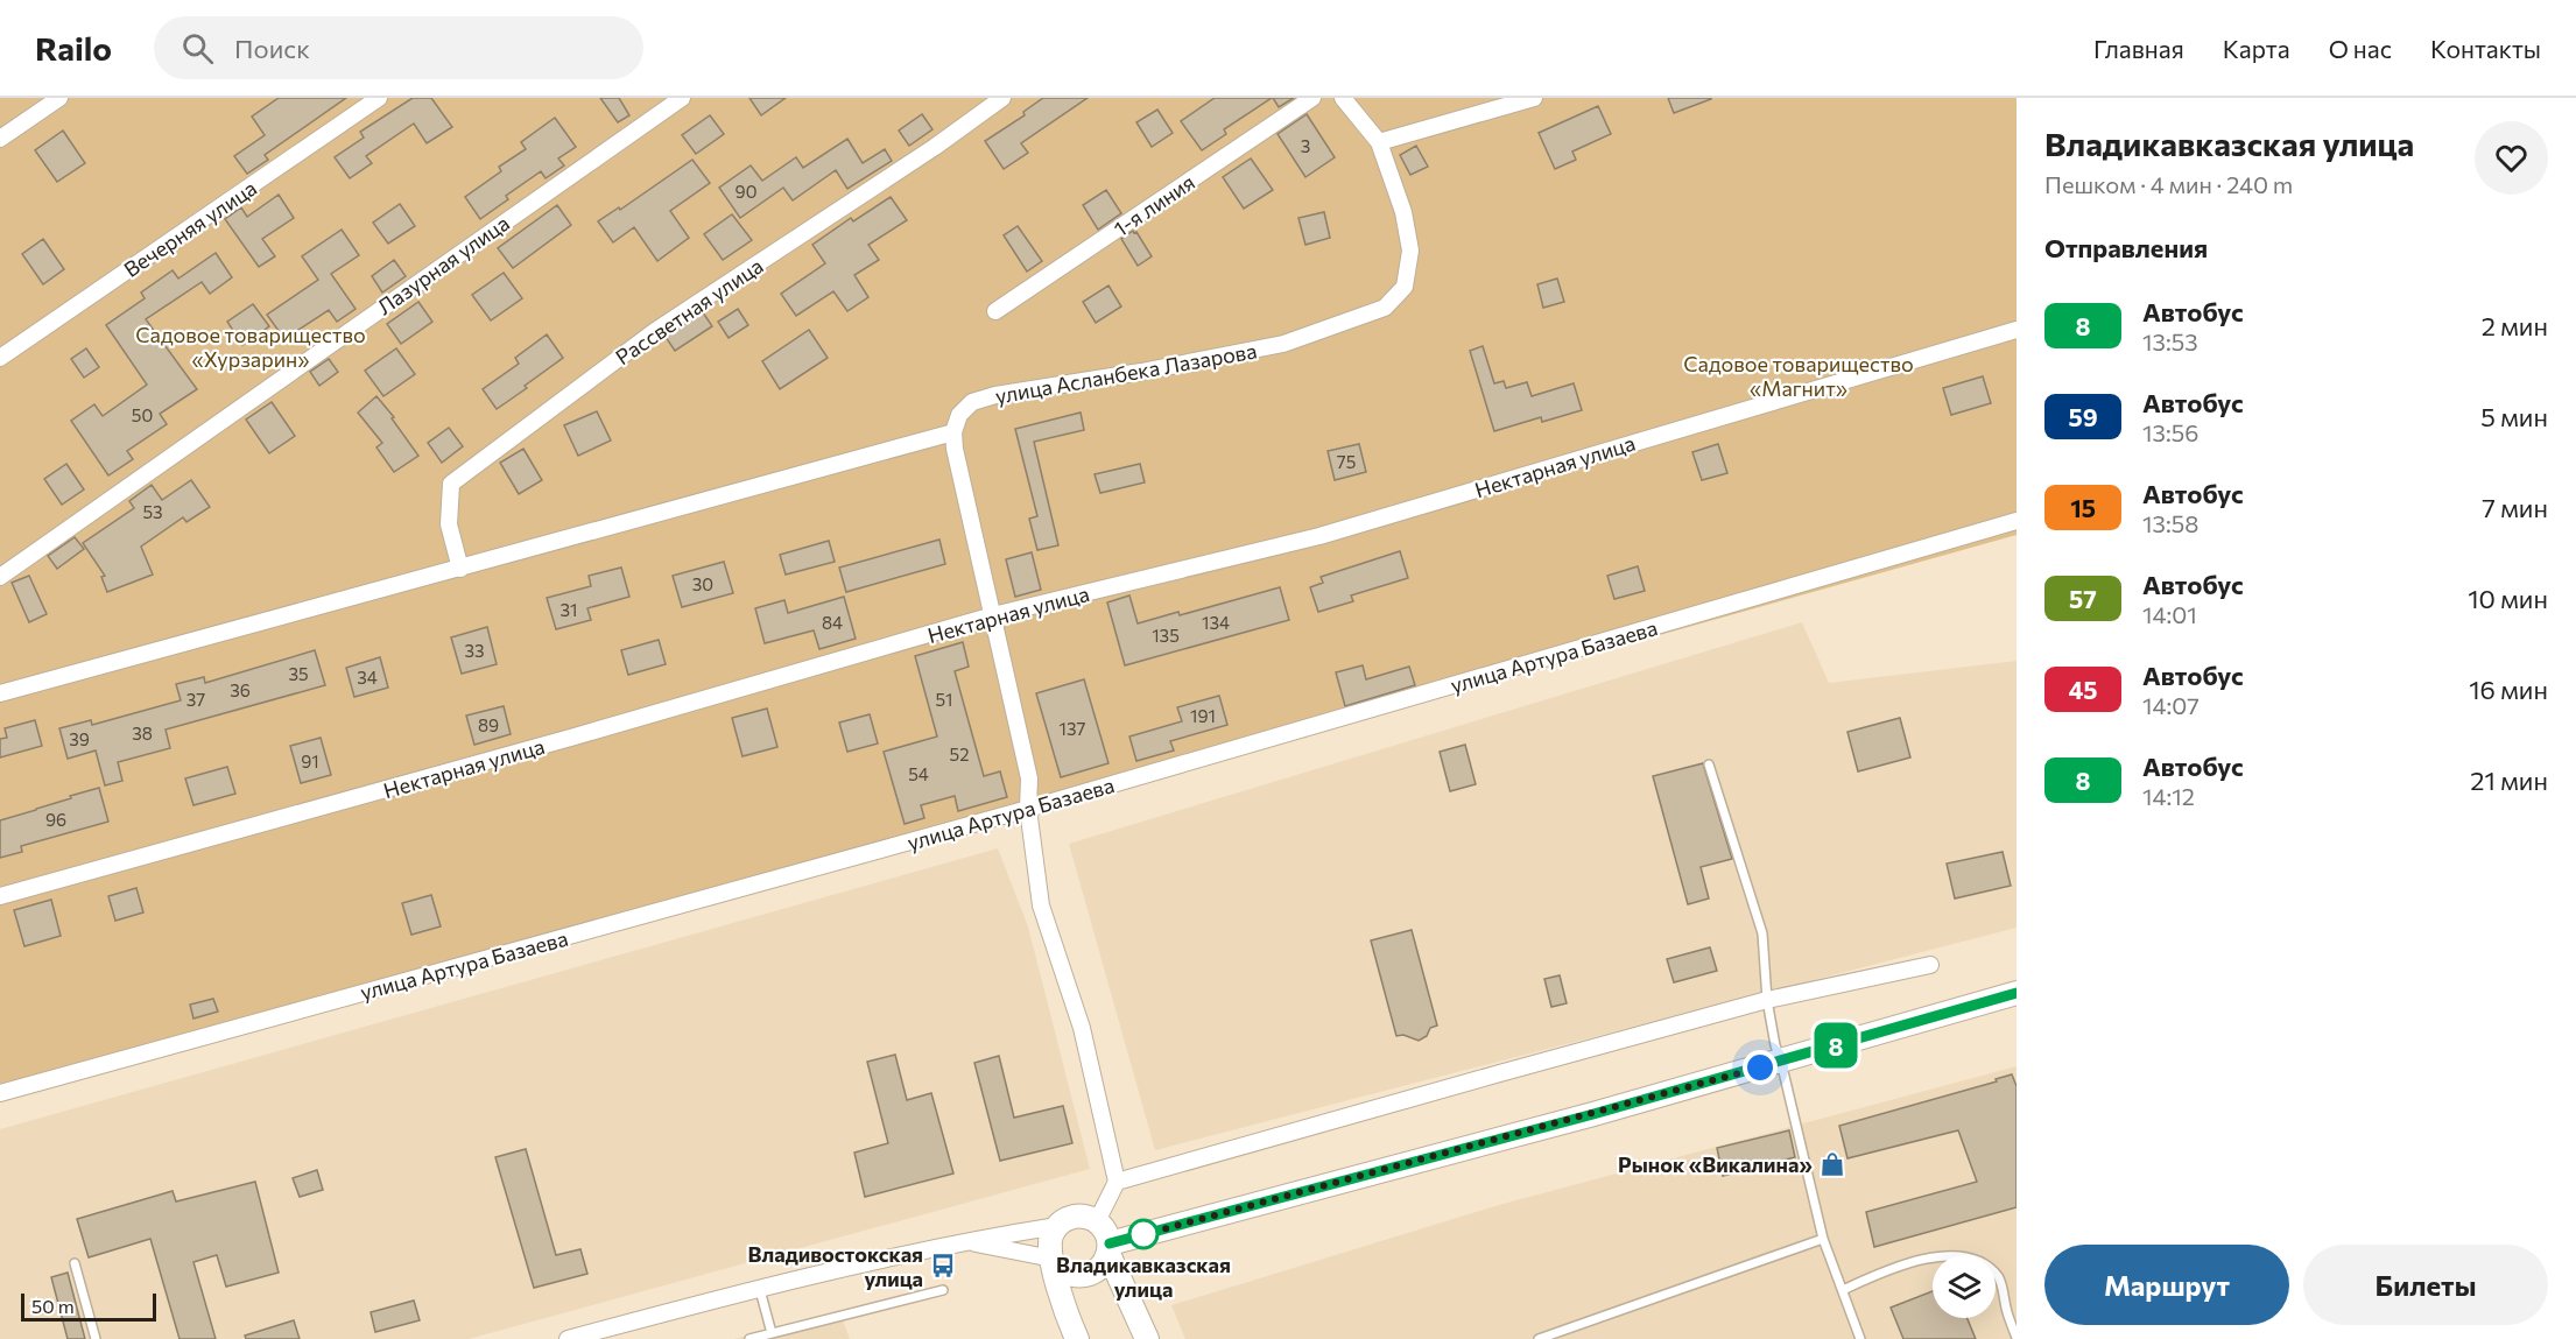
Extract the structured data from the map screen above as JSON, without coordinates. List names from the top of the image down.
{
  "streets": {
    "street": [
      "1-я линия",
      "Вечерняя улица",
      "Лазурная улица",
      "Рассветная улица",
      "улица Асланбека Лазарова",
      "Нектарная улица",
      "улица Артура Базаева"
    ]
  },
  "parks": ["Садовое товарищество «Хурзарин»", "Садовое товарищество «Магнит»"],
  "places": {
    "shop": ["Рынок «Викалина»"],
    "other": ["Владикавказская улица"],
    "bus stop": ["Владивостокская улица"]
  },
  "lines": ["bus line 8"],
  "house_numbers": [
    "3",
    "90",
    "50",
    "75",
    "53",
    "30",
    "31",
    "84",
    "134",
    "135",
    "33",
    "35",
    "34",
    "36",
    "37",
    "51",
    "191",
    "89",
    "137",
    "38",
    "39",
    "52",
    "91",
    "54",
    "96"
  ],
  "scale_bar": "50 m",
  "page": {
    "header": "Railo",
    "search": "Поиск",
    "nav": [
      "Главная",
      "Карта",
      "О нас",
      "Контакты"
    ],
    "on_map": "8",
    "heading": [
      ["Владикавказская улица", "Пешком · 4 мин · 240 m"],
      "Отправления"
    ],
    "list": [
      {
        "mark": "8",
        "name": "Автобус",
        "note": "13:53",
        "value": "2 мин"
      },
      {
        "mark": "59",
        "name": "Автобус",
        "note": "13:56",
        "value": "5 мин"
      },
      {
        "mark": "15",
        "name": "Автобус",
        "note": "13:58",
        "value": "7 мин"
      },
      {
        "mark": "57",
        "name": "Автобус",
        "note": "14:01",
        "value": "10 мин"
      },
      {
        "mark": "45",
        "name": "Автобус",
        "note": "14:07",
        "value": "16 мин"
      },
      {
        "mark": "8",
        "name": "Автобус",
        "note": "14:12",
        "value": "21 мин"
      }
    ],
    "buttons": ["Маршрут", "Билеты"],
    "scale": "50 m"
  }
}
